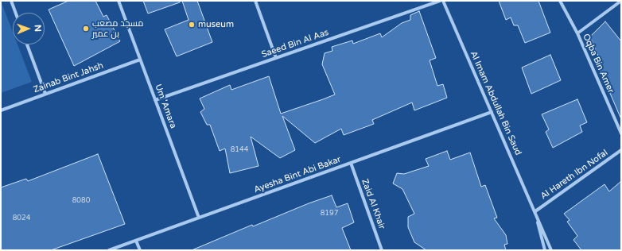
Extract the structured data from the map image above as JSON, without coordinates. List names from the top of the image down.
{
  "streets": {
    "street": [
      "Saeed Bin Al Aas",
      "Oqba Bin Amer",
      "Zainab Bint Jahsh",
      "Al Imam Abdullah Bin Saud",
      "Um 'Amara",
      "Ayesha Bint Abi Bakar",
      "Al Hareth Ibn Nofal",
      "Zaid Al Khair"
    ]
  },
  "crossings": [
    ["Saeed Bin Al Aas", "Um 'Amara"],
    ["Zainab Bint Jahsh", "Um 'Amara"],
    ["Al Imam Abdullah Bin Saud", "Ayesha Bint Abi Bakar"],
    ["Al Imam Abdullah Bin Saud", "Al Hareth Ibn Nofal"],
    ["Um 'Amara", "Ayesha Bint Abi Bakar"],
    ["Ayesha Bint Abi Bakar", "Zaid Al Khair"]
  ],
  "places": ["museum", "مسجد مصعب بن عمير"],
  "house_numbers": [
    "8144",
    "8080",
    "8197",
    "8024"
  ],
  "north": "right"
}
